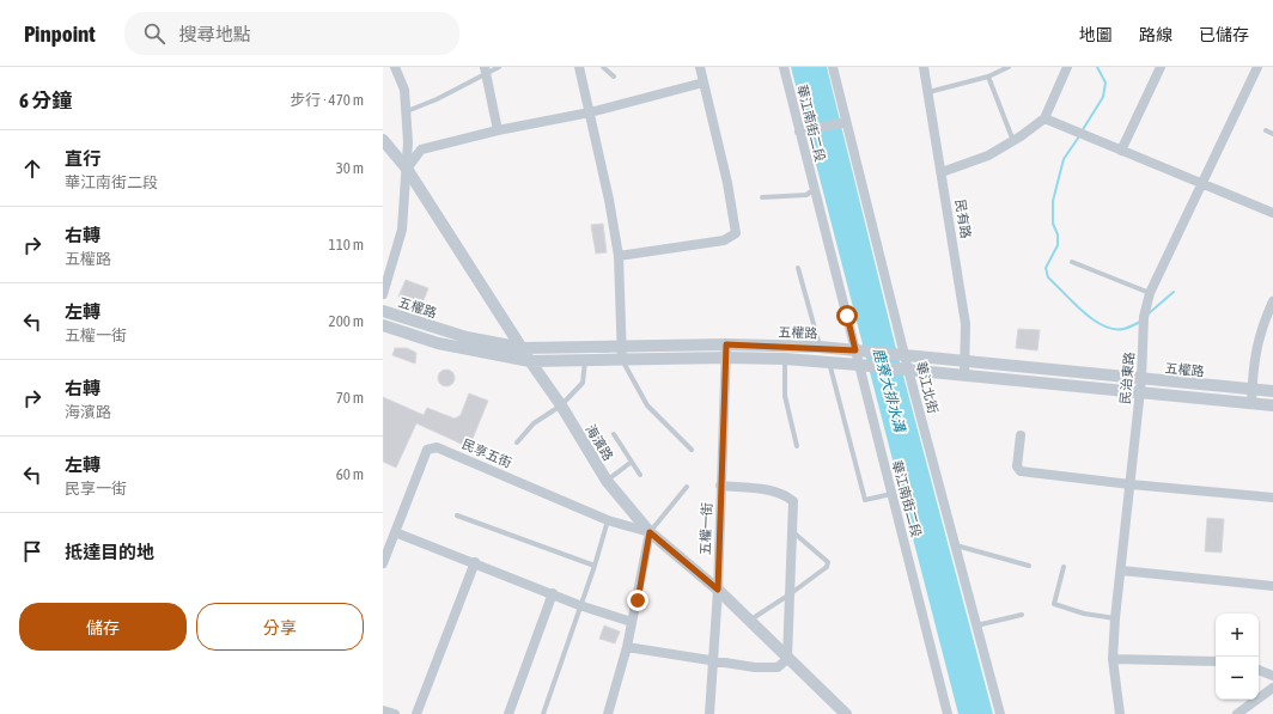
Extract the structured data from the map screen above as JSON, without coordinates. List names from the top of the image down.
{
  "streets": {
    "street": [
      "華江南街二段",
      "民有路",
      "五權路",
      "民治東路",
      "華江北街",
      "海濱路",
      "民享五街",
      "五權一街"
    ]
  },
  "crossings": [
    ["華江南街二段", "五權路"],
    ["民有路", "五權路"],
    ["五權路", "民治東路"],
    ["五權路", "華江北街"],
    ["五權路", "海濱路"],
    ["五權路", "五權一街"],
    ["海濱路", "民享五街"],
    ["海濱路", "五權一街"]
  ],
  "water": ["鹿寮大排水溝"],
  "page": {
    "header": "Pinpoint",
    "search": "搜尋地點",
    "nav": ["地圖", "路線", "已儲存"],
    "heading": ["6 分鐘", "步行 · 470 m"],
    "list": [
      ["直行", "華江南街二段", "30 m"],
      ["右轉", "五權路", "110 m"],
      ["左轉", "五權一街", "200 m"],
      ["右轉", "海濱路", "70 m"],
      ["左轉", "民享一街", "60 m"],
      "抵達目的地"
    ],
    "buttons": ["儲存", "分享"],
    "map_buttons": ["+", "−"]
  }
}
